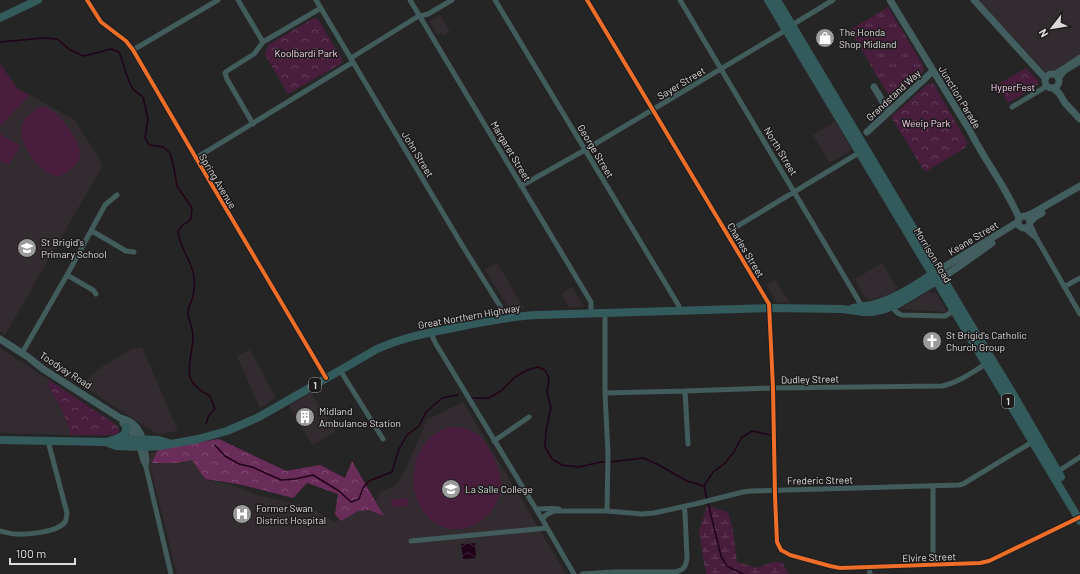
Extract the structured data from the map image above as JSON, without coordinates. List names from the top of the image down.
{
  "streets": {
    "main road": ["Morrison Road", "Great Northern Highway", "1"],
    "street": [
      "Sayer Street",
      "Grandstand Way",
      "Junction Parade",
      "Margaret Street",
      "George Street",
      "North Street",
      "John Street",
      "Spring Avenue",
      "Keane Street",
      "Charles Street",
      "Toodyay Road",
      "Dudley Street",
      "Frederic Street",
      "Elvire Street"
    ]
  },
  "crossings": [
    ["Sayer Street", "Margaret Street"],
    ["Sayer Street", "George Street"],
    ["Sayer Street", "North Street"],
    ["Sayer Street", "Charles Street"],
    ["Sayer Street", "Morrison Road"],
    ["Grandstand Way", "Junction Parade"],
    ["Junction Parade", "Keane Street"],
    ["Margaret Street", "Great Northern Highway"],
    ["George Street", "Great Northern Highway"],
    ["North Street", "Great Northern Highway"],
    ["John Street", "Great Northern Highway"],
    ["Spring Avenue", "Great Northern Highway"],
    ["Keane Street", "Morrison Road"],
    ["Keane Street", "Great Northern Highway"],
    ["Charles Street", "Great Northern Highway"],
    ["Charles Street", "Dudley Street"],
    ["Charles Street", "Frederic Street"],
    ["Charles Street", "Elvire Street"],
    ["Morrison Road", "Great Northern Highway"],
    ["Morrison Road", "Dudley Street"],
    ["Morrison Road", "Frederic Street"],
    ["Morrison Road", "Elvire Street"],
    ["Great Northern Highway", "Toodyay Road"]
  ],
  "parks": ["Koolbardi Park", "HyperFest", "Weeip Park"],
  "places": {
    "shop": ["The Honda Shop Midland"],
    "school or university": ["St Brigid's Primary School", "La Salle College"],
    "church": ["St Brigid's Catholic Church Group"],
    "building": ["Midland Ambulance Station"],
    "hospital": ["Former Swan District Hospital"]
  },
  "scale_bar": "100 m",
  "north": "bottom left"
}
